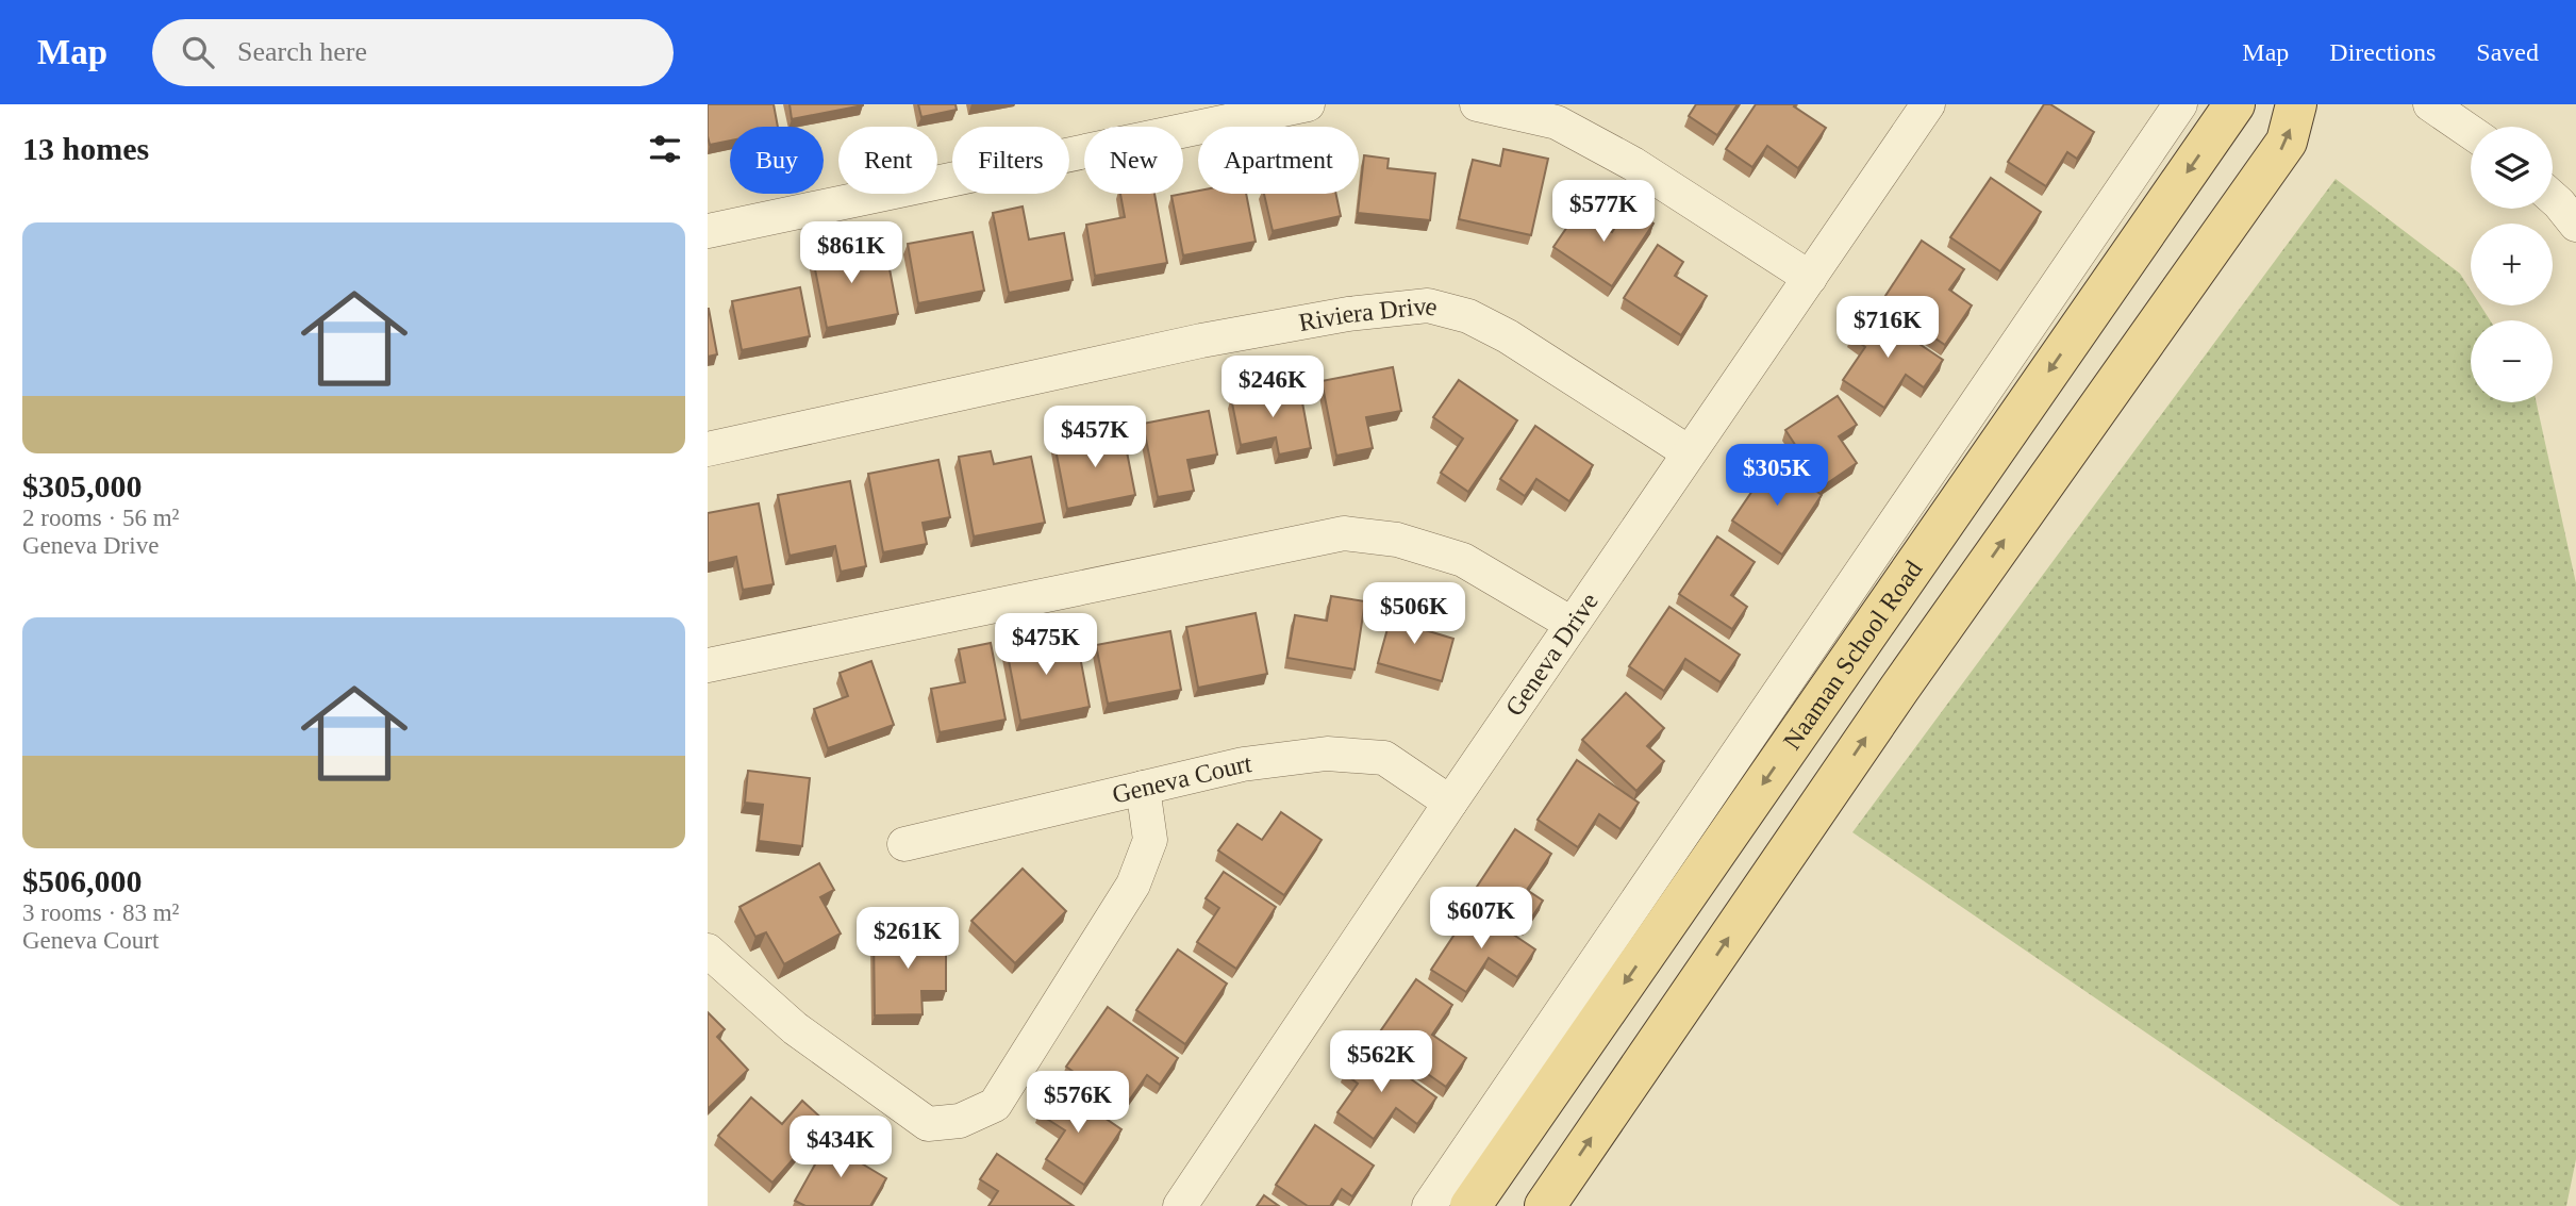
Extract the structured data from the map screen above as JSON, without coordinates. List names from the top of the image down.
{
  "streets": {
    "main road": ["Naaman School Road"],
    "street": ["Riviera Drive", "Geneva Drive", "Geneva Court"]
  },
  "crossings": [
    ["Riviera Drive", "Geneva Drive"],
    ["Geneva Drive", "Geneva Court"]
  ],
  "page": {
    "header": "Map",
    "search": "Search here",
    "nav": ["Map", "Directions", "Saved"],
    "heading": "13 homes",
    "map_buttons": ["+", "−"],
    "chip": [
      "Buy",
      "Rent",
      "Filters",
      "New",
      "Apartment"
    ],
    "price": [
      "$577K",
      "$861K",
      "$716K",
      "$246K",
      "$457K",
      "$305K",
      "$506K",
      "$475K",
      "$607K",
      "$261K",
      "$562K",
      "$576K",
      "$434K"
    ],
    "list": [
      {
        "name": "$305,000",
        "note": "2 rooms · 56 m² · Geneva Drive"
      },
      {
        "name": "$506,000",
        "note": "3 rooms · 83 m² · Geneva Court"
      }
    ]
  }
}
